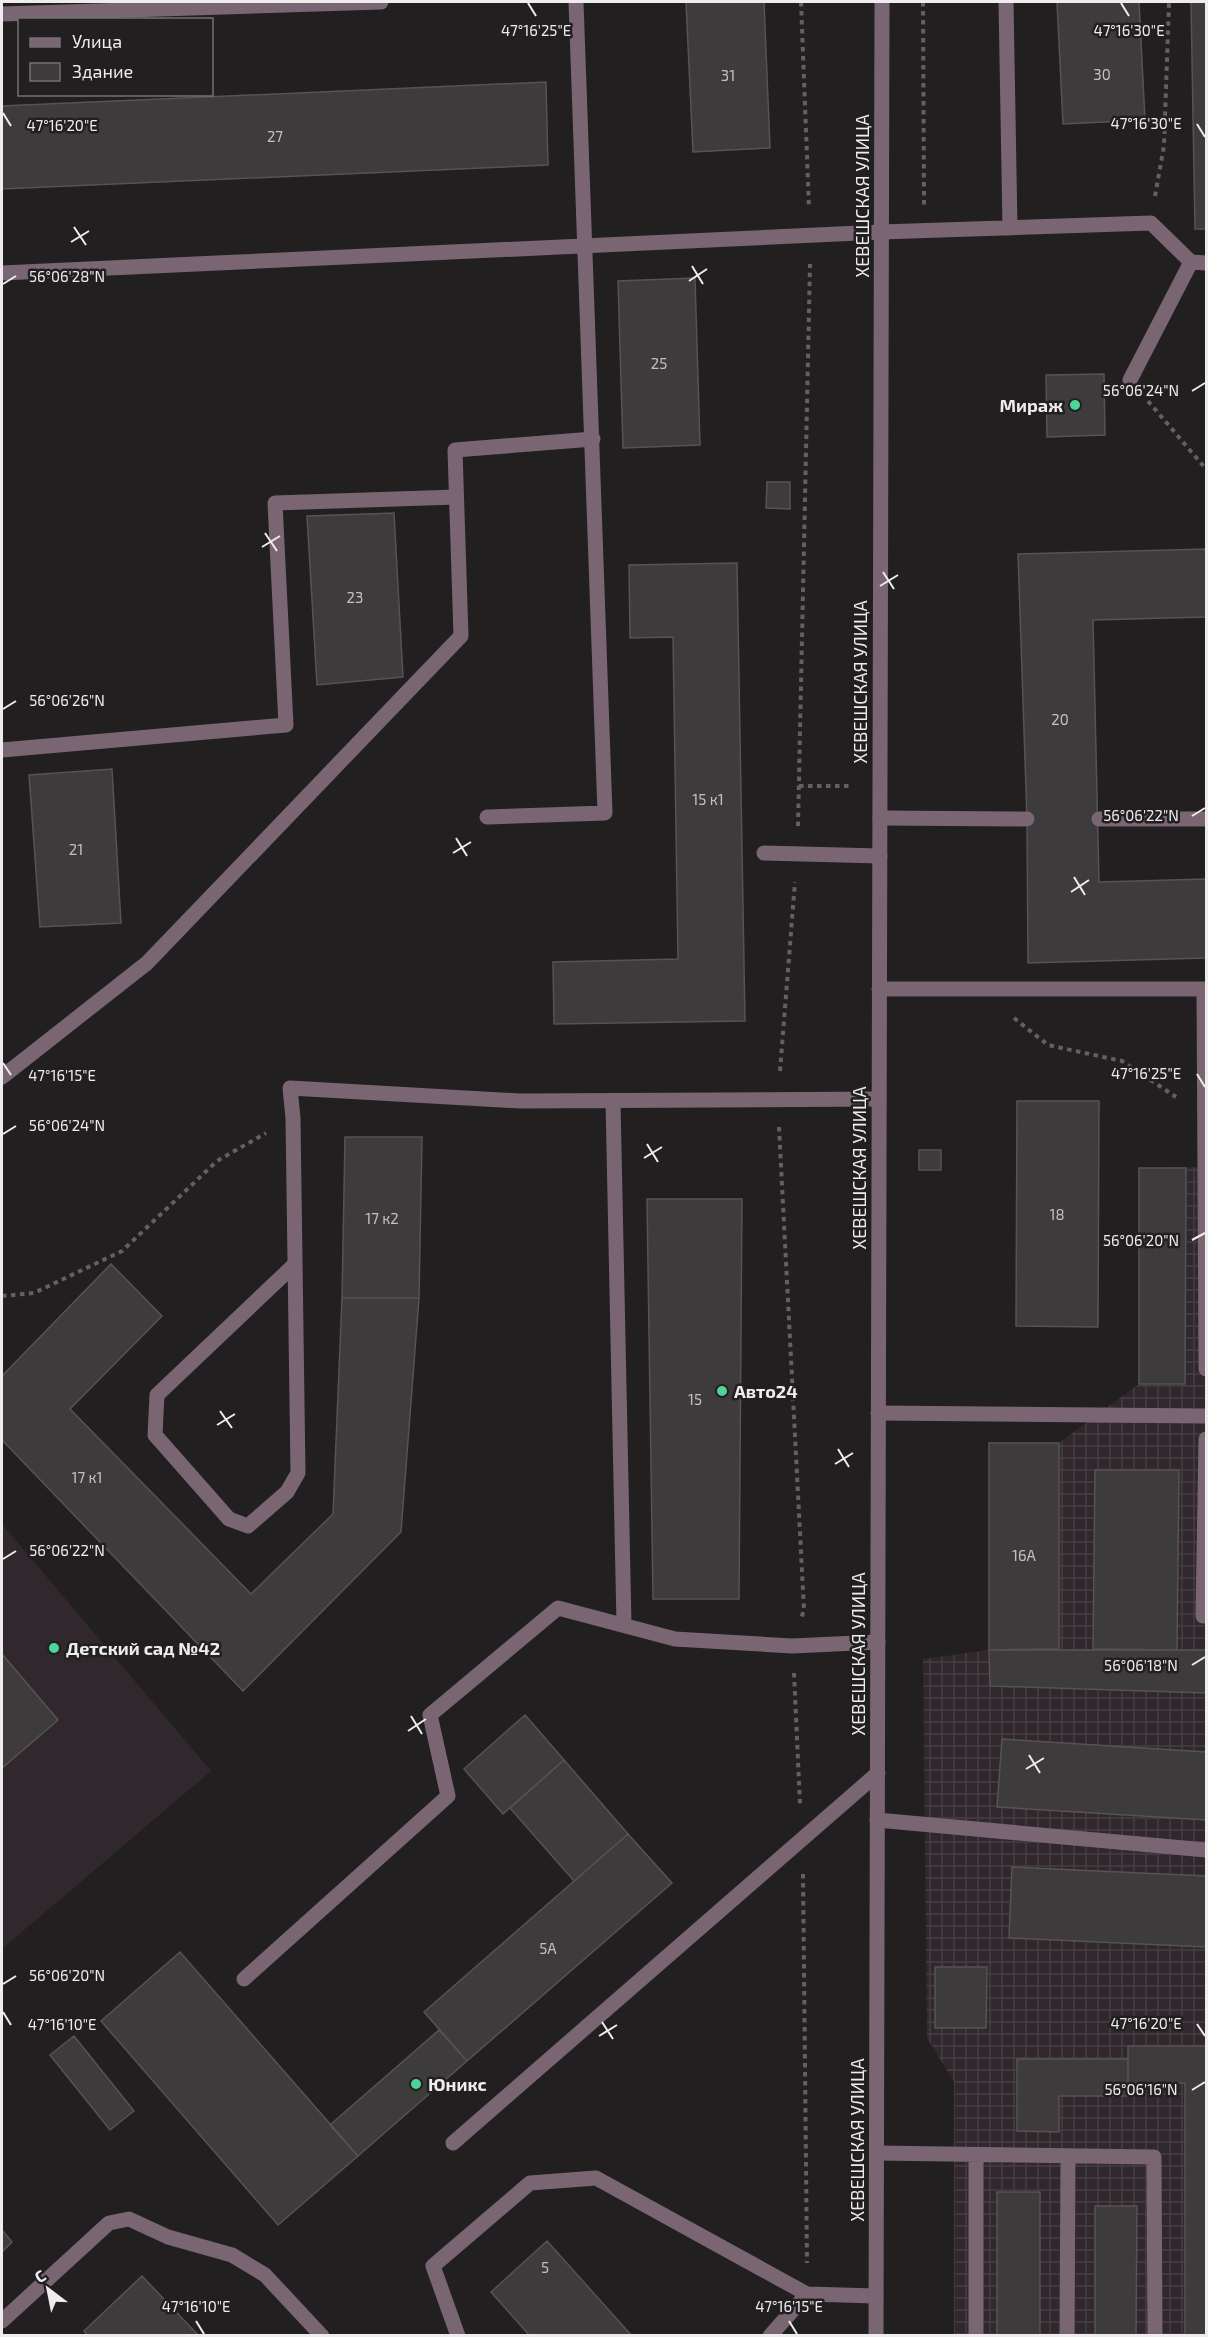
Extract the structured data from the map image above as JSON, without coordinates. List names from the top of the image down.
{
  "streets": {
    "street": ["ХЕВЕШСКАЯ УЛИЦА"]
  },
  "places": [
    "Мираж",
    "Авто24",
    "Детский сад №42",
    "Юникс"
  ],
  "house_numbers": [
    "30",
    "31",
    "27",
    "25",
    "23",
    "20",
    "15 к1",
    "21",
    "18",
    "17 к2",
    "15",
    "17 к1",
    "16А",
    "5А",
    "5"
  ],
  "legend": ["Улица", "Здание"],
  "north": "top left",
  "coordinates": [
    "47°16'25\"E",
    "47°16'30\"E",
    "47°16'20\"E",
    "56°06'28\"N",
    "56°06'24\"N",
    "56°06'26\"N",
    "56°06'22\"N",
    "47°16'15\"E",
    "56°06'20\"N",
    "56°06'18\"N",
    "47°16'10\"E",
    "56°06'16\"N"
  ]
}
